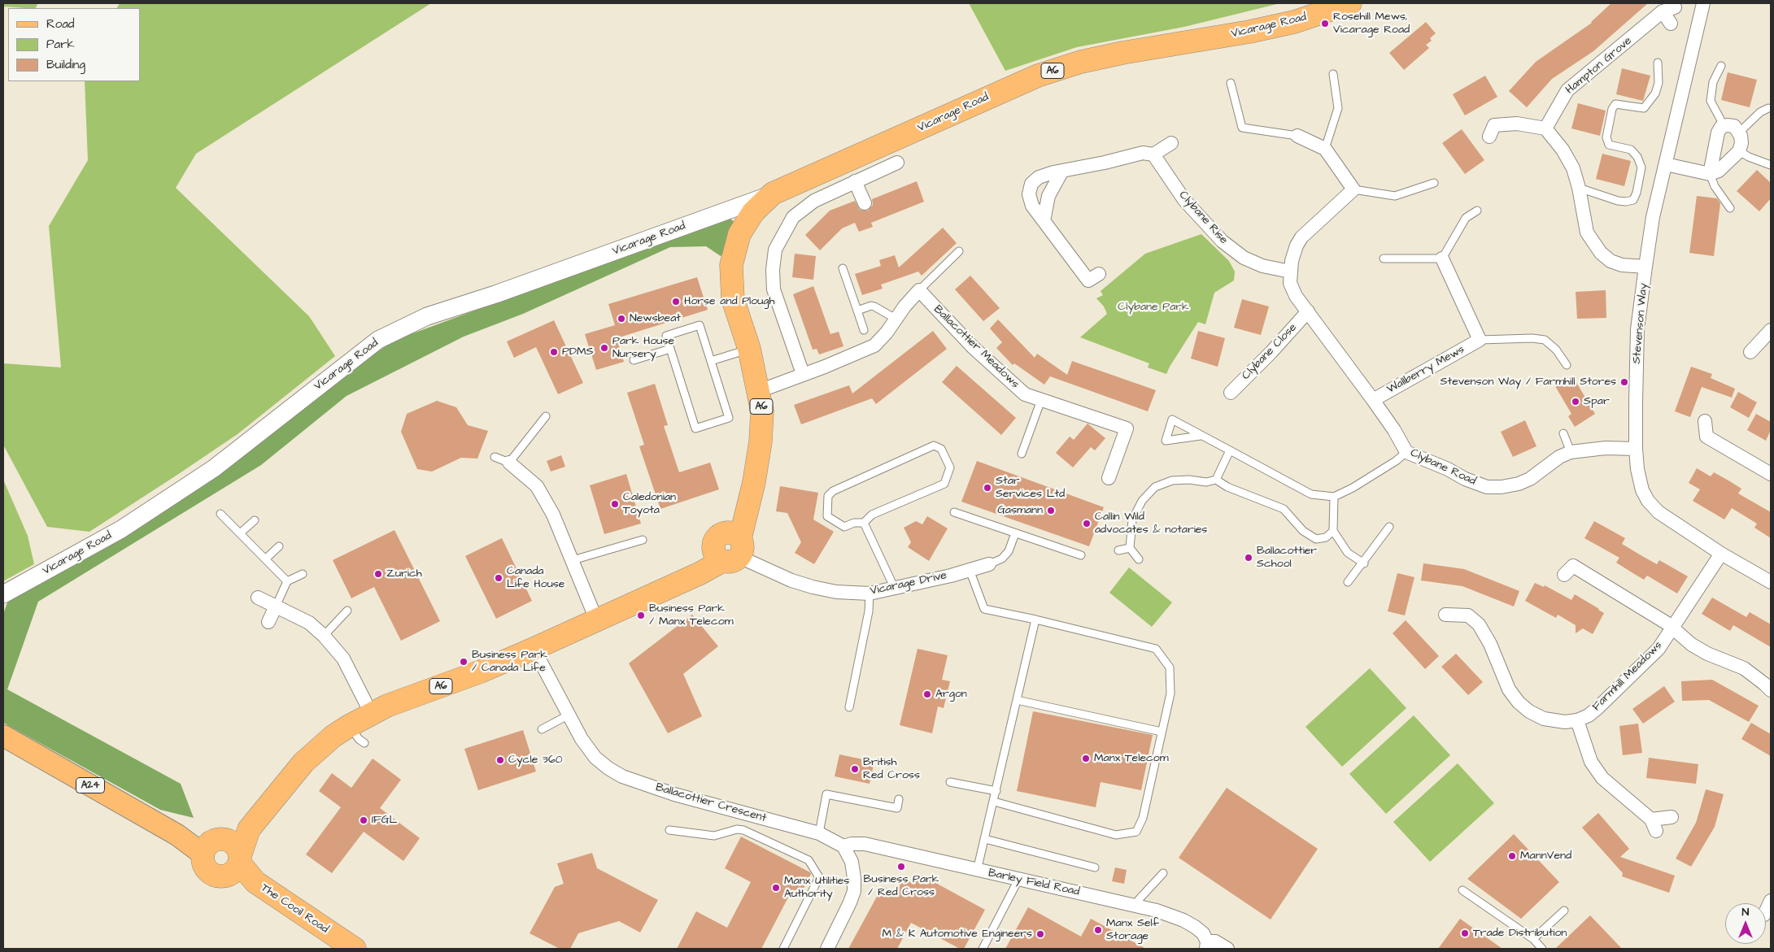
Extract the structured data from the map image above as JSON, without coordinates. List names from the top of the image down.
{
  "streets": {
    "highway": ["Vicarage Road", "A6", "The Cooil Road"],
    "main road": ["A24"],
    "street": [
      "Hampton Grove",
      "Clybane Rise",
      "Stevenson Way",
      "Ballacottier Meadows",
      "Clybane Close",
      "Wallberry Mews",
      "Clybane Road",
      "Vicarage Drive",
      "Farmhill Meadows",
      "Ballacottier Crescent",
      "Barley Field Road"
    ]
  },
  "crossings": [
    ["Vicarage Road", "A6"],
    ["A6", "Vicarage Drive"],
    ["A6", "Ballacottier Crescent"],
    ["A6", "The Cooil Road"],
    ["Clybane Rise", "Clybane Road"],
    ["Stevenson Way", "Clybane Road"],
    ["Stevenson Way", "Farmhill Meadows"],
    ["Clybane Close", "Clybane Road"],
    ["Wallberry Mews", "Clybane Road"],
    ["Ballacottier Crescent", "Barley Field Road"]
  ],
  "parks": ["Clybane Park"],
  "places": [
    "Rosehill Mews, Vicarage Road",
    "Horse and Plough",
    "Newsbeat",
    "Park House Nursery",
    "PDMS",
    "Stevenson Way / Farmhill Stores",
    "Spar",
    "Star Services Ltd",
    "Caledonian Toyota",
    "Gasmann",
    "Callin Wild advocates & notaries",
    "Ballacottier School",
    "Zurich",
    "Canada Life House",
    "Business Park / Manx Telecom",
    "Business Park / Canada Life",
    "Argon",
    "Manx Telecom",
    "Cycle 360",
    "British Red Cross",
    "IFGL",
    "MannVend",
    "Business Park / Red Cross",
    "Manx Utilities Authority",
    "Manx Self Storage",
    "Trade Distribution",
    "M & K Automotive Engineers"
  ],
  "legend": ["Road", "Park", "Building"],
  "north": "top"
}
